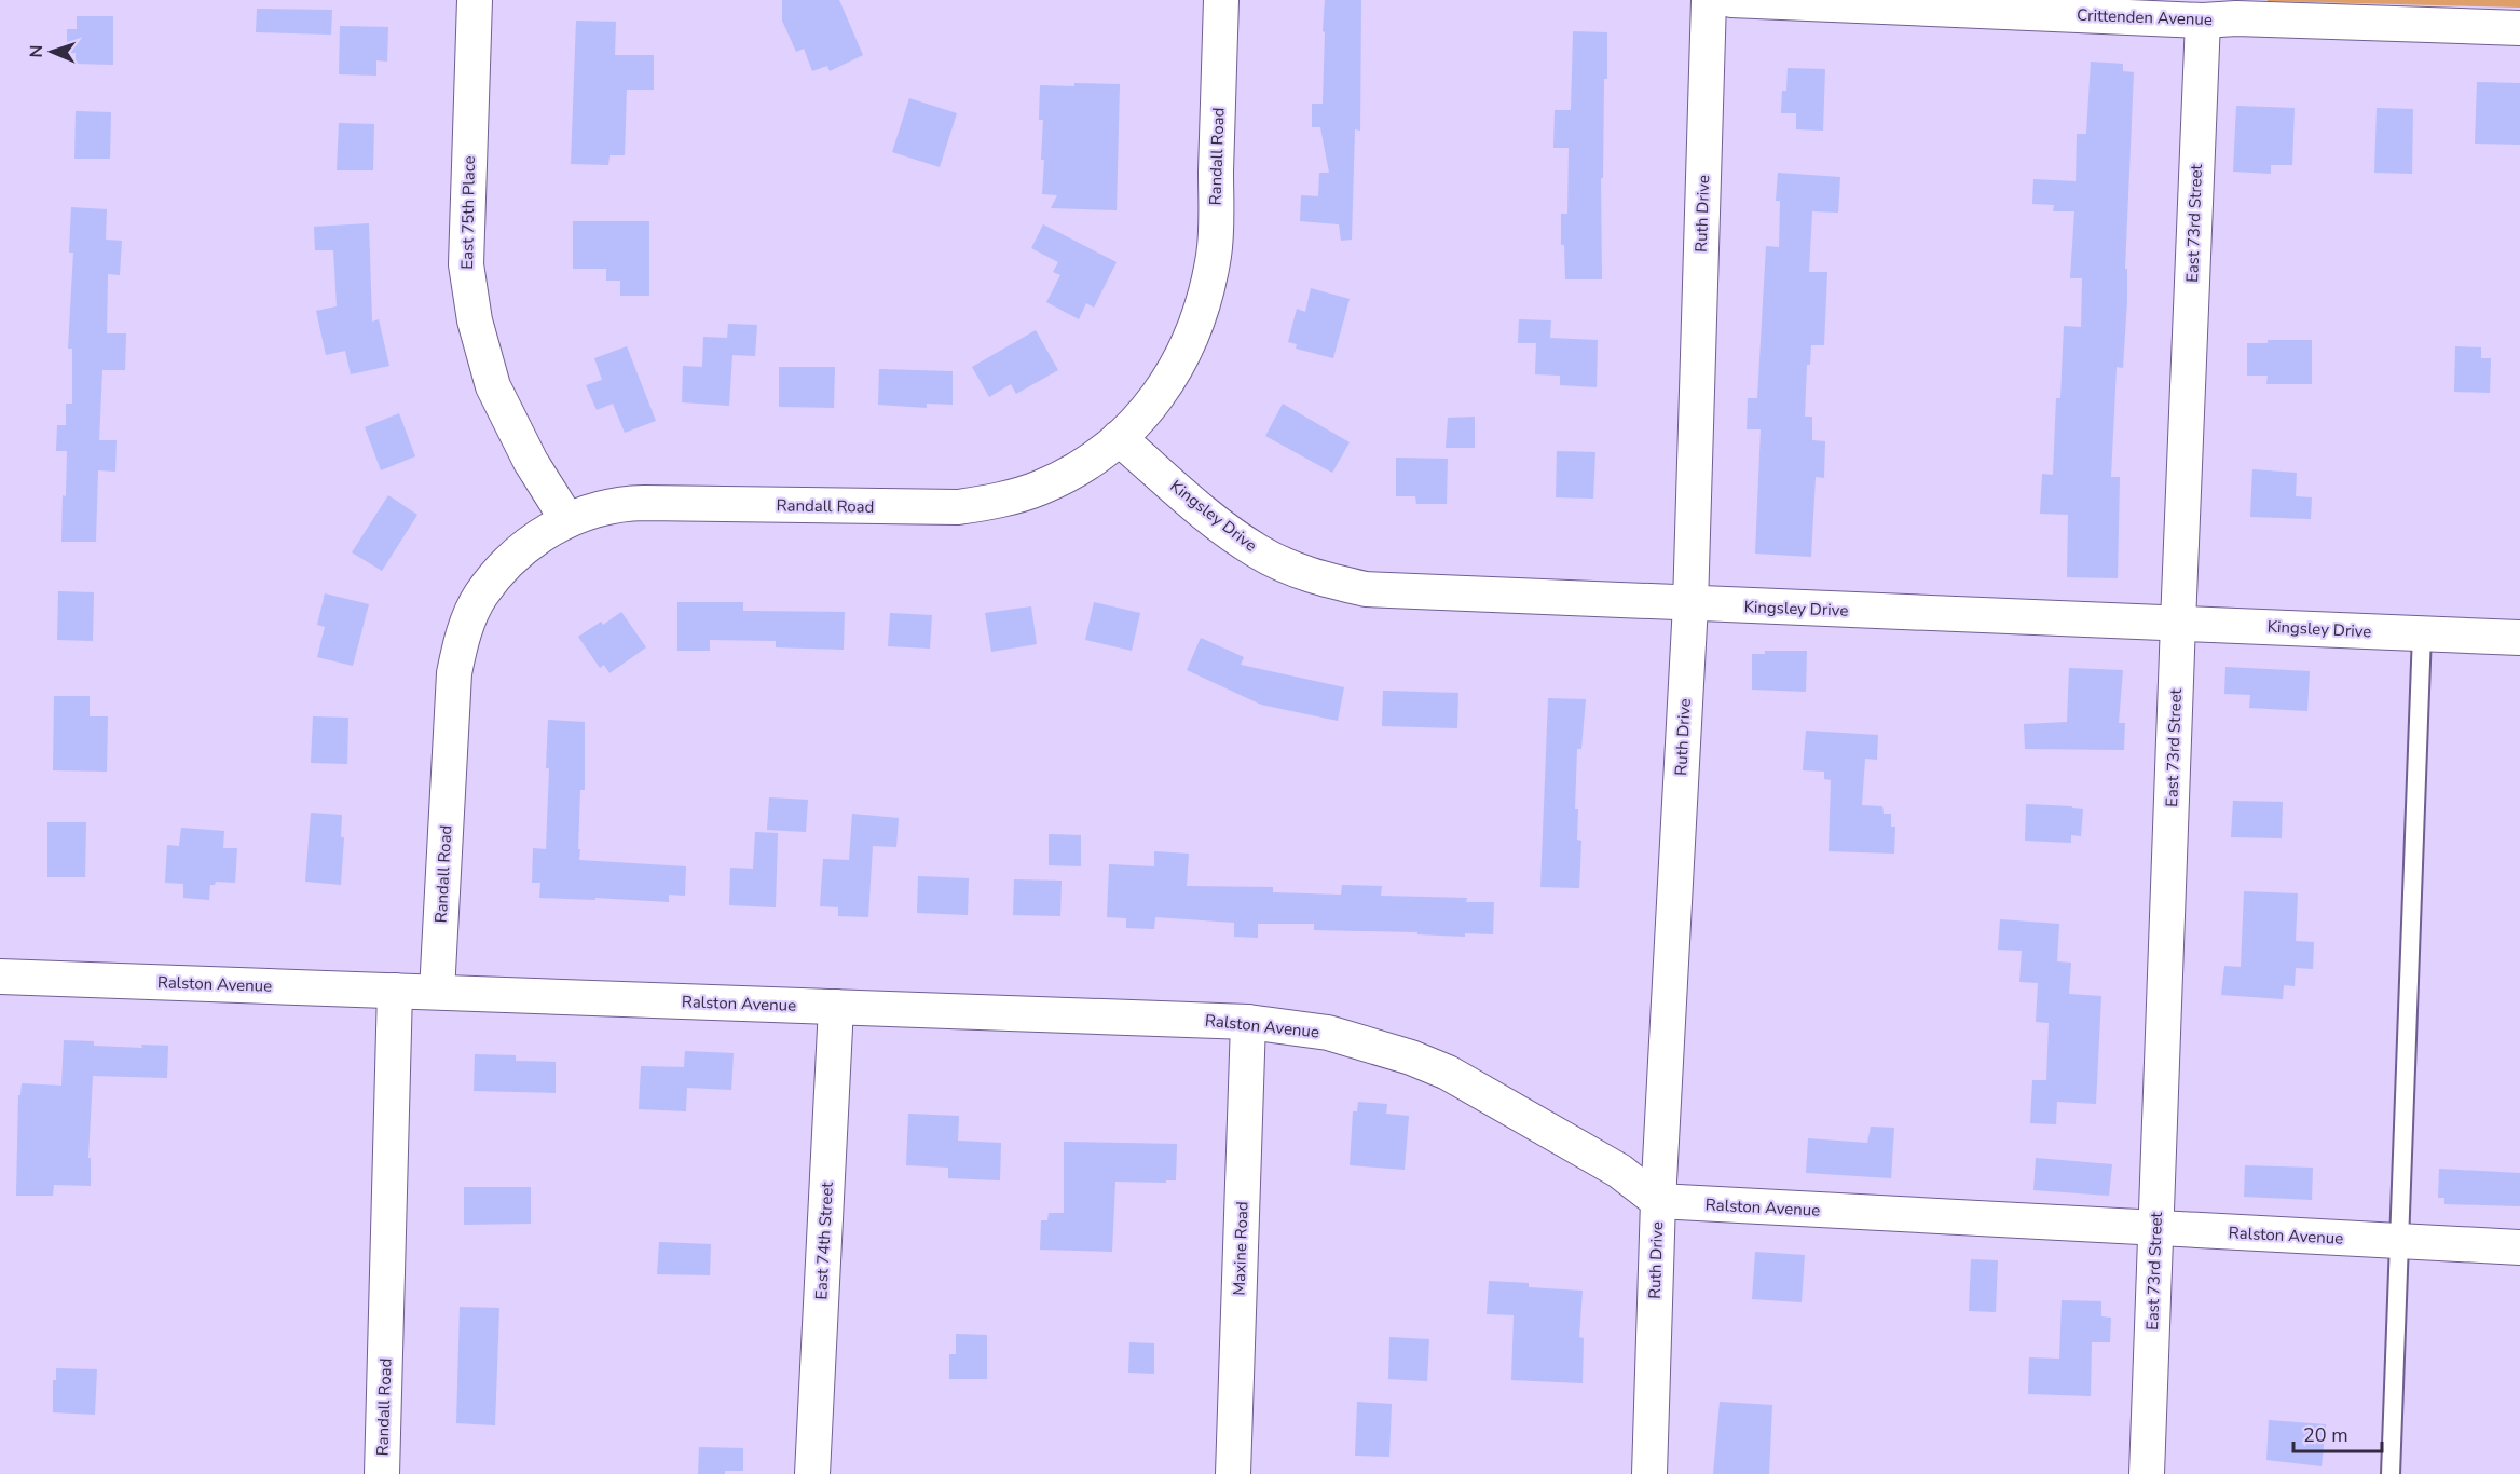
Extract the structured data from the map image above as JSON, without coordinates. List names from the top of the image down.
{
  "streets": {
    "street": [
      "Crittenden Avenue",
      "Randall Road",
      "East 75th Place",
      "Ruth Drive",
      "East 73rd Street",
      "Kingsley Drive",
      "Ralston Avenue",
      "East 74th Street",
      "Maxine Road"
    ]
  },
  "crossings": [
    ["Crittenden Avenue", "East 73rd Street"],
    ["Randall Road", "East 75th Place"],
    ["Randall Road", "Kingsley Drive"],
    ["Randall Road", "Ralston Avenue"],
    ["Ruth Drive", "Kingsley Drive"],
    ["Ruth Drive", "Ralston Avenue"],
    ["East 73rd Street", "Kingsley Drive"],
    ["East 73rd Street", "Ralston Avenue"],
    ["Ralston Avenue", "East 74th Street"],
    ["Ralston Avenue", "Maxine Road"]
  ],
  "scale_bar": "20 m",
  "north": "left"
}
